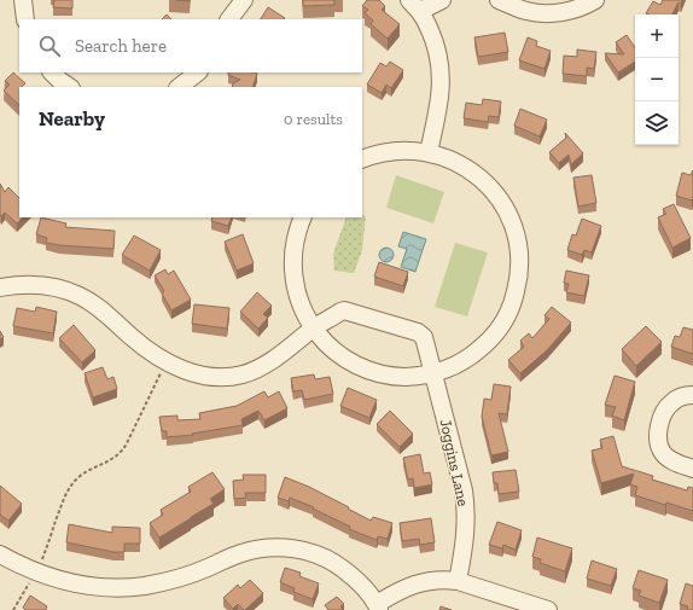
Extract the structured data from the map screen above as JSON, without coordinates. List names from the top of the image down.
{
  "streets": {
    "street": ["Joggins Lane"]
  },
  "page": {
    "map_buttons": ["+", "−"],
    "search": "Search here",
    "heading": ["Nearby", "0 results"]
  }
}
